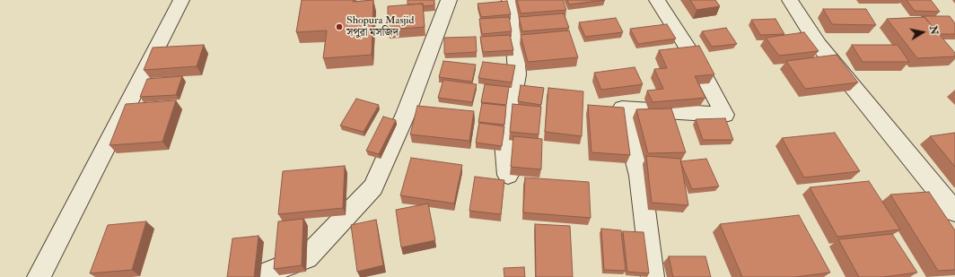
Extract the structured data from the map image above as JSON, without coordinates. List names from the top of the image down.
{
  "places": ["Shopura Masjid সপুরা মসজিদ"],
  "north": "right"
}
